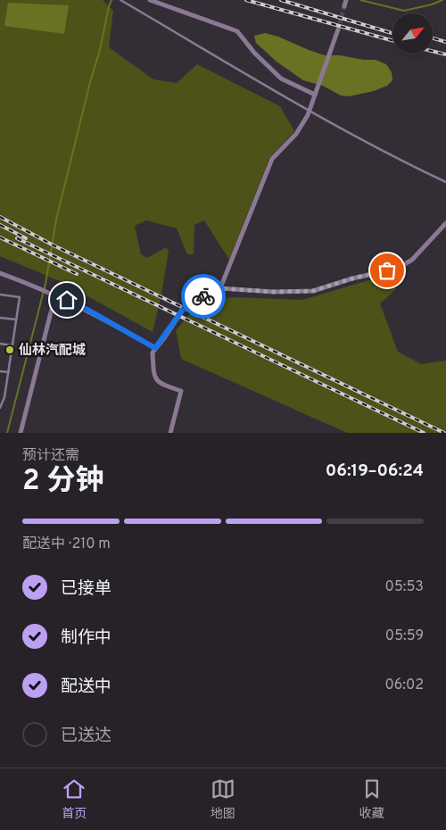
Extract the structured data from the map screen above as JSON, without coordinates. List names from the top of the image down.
{
  "places": ["仙林汽配城"],
  "north": "top right",
  "page": {
    "heading": ["2 分钟", "预计还需", "06:19–06:24"],
    "bar": "配送中 · 210 m",
    "list": [
      ["已接单", "05:53"],
      ["制作中", "05:59"],
      ["配送中", "06:02"],
      "已送达"
    ],
    "tabs": ["首页", "地图", "收藏"]
  }
}
